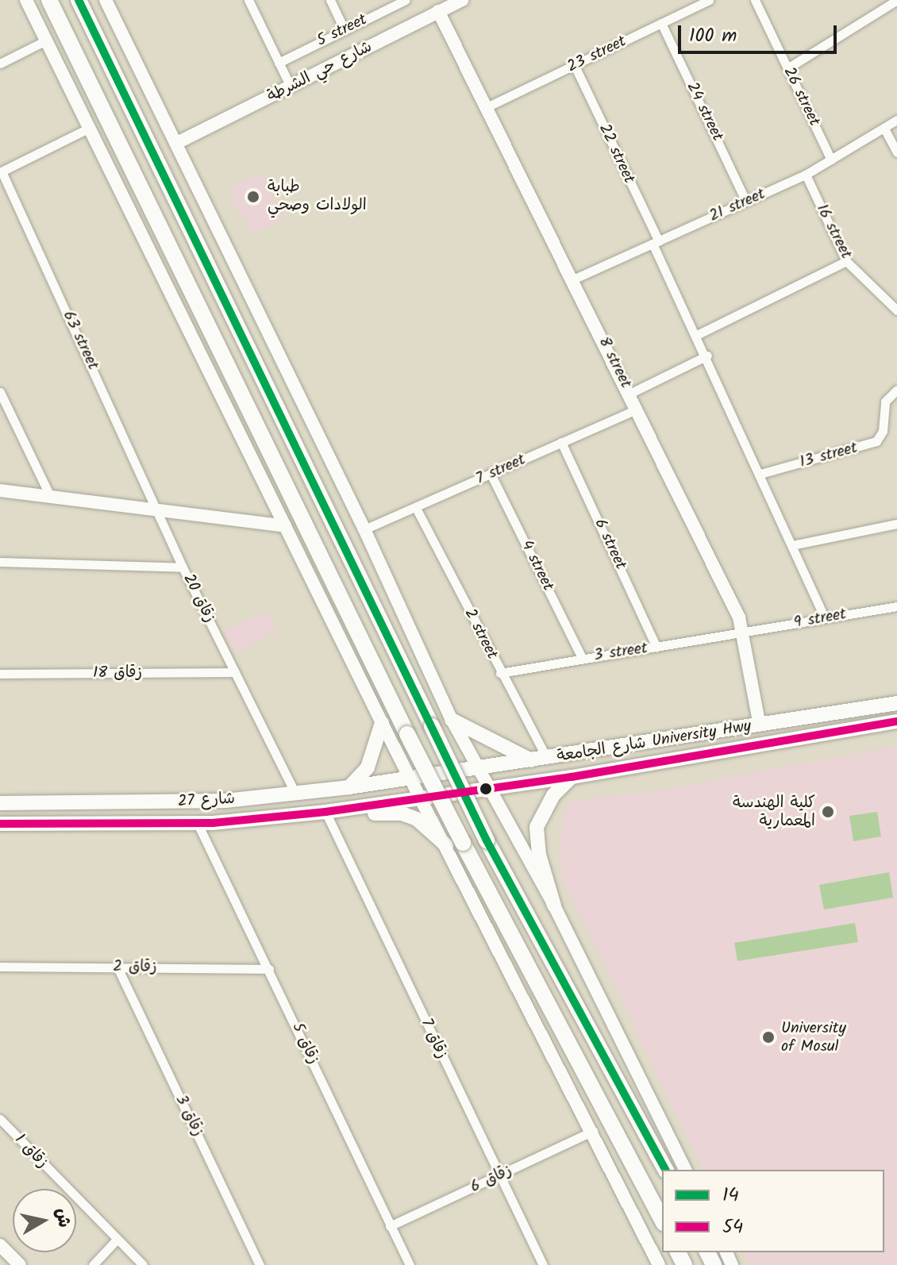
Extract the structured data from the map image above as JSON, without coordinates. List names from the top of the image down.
{
  "streets": {
    "main road": [
      "شارع حي الشرطة",
      "8 street",
      "شارع الجامعة University Hwy",
      "شارع 27"
    ],
    "street": [
      "5 street",
      "23 street",
      "26 street",
      "24 street",
      "22 street",
      "21 street",
      "16 street",
      "63 street",
      "13 street",
      "7 street",
      "6 street",
      "4 street",
      "زقاق 20",
      "9 street",
      "2 street",
      "3 street",
      "زقاق 18",
      "زقاق 2",
      "زقاق 7",
      "زقاق 5",
      "زقاق 3",
      "زقاق 1",
      "زقاق 6"
    ]
  },
  "crossings": [
    ["23 street", "24 street"],
    ["23 street", "22 street"],
    ["23 street", "8 street"],
    ["شارع حي الشرطة", "8 street"],
    ["26 street", "21 street"],
    ["24 street", "21 street"],
    ["22 street", "21 street"],
    ["22 street", "13 street"],
    ["22 street", "9 street"],
    ["21 street", "16 street"],
    ["21 street", "8 street"],
    ["63 street", "زقاق 20"],
    ["8 street", "7 street"],
    ["8 street", "9 street"],
    ["8 street", "3 street"],
    ["8 street", "شارع الجامعة University Hwy"],
    ["7 street", "6 street"],
    ["7 street", "4 street"],
    ["7 street", "2 street"],
    ["6 street", "3 street"],
    ["4 street", "3 street"],
    ["زقاق 20", "زقاق 18"],
    ["زقاق 20", "شارع 27"],
    ["9 street", "3 street"],
    ["2 street", "3 street"],
    ["2 street", "شارع الجامعة University Hwy"],
    ["شارع الجامعة University Hwy", "شارع 27"],
    ["شارع 27", "زقاق 7"],
    ["شارع 27", "زقاق 5"],
    ["زقاق 2", "زقاق 5"],
    ["زقاق 2", "زقاق 3"],
    ["زقاق 7", "زقاق 6"],
    ["زقاق 5", "زقاق 6"]
  ],
  "places": ["طبابة الولادات وصحي", "كلية الهندسة المعمارية", "University of Mosul"],
  "lines": ["transit line 14", "transit line 54"],
  "legend": ["14", "54"],
  "scale_bar": "100 m",
  "north": "right"
}
